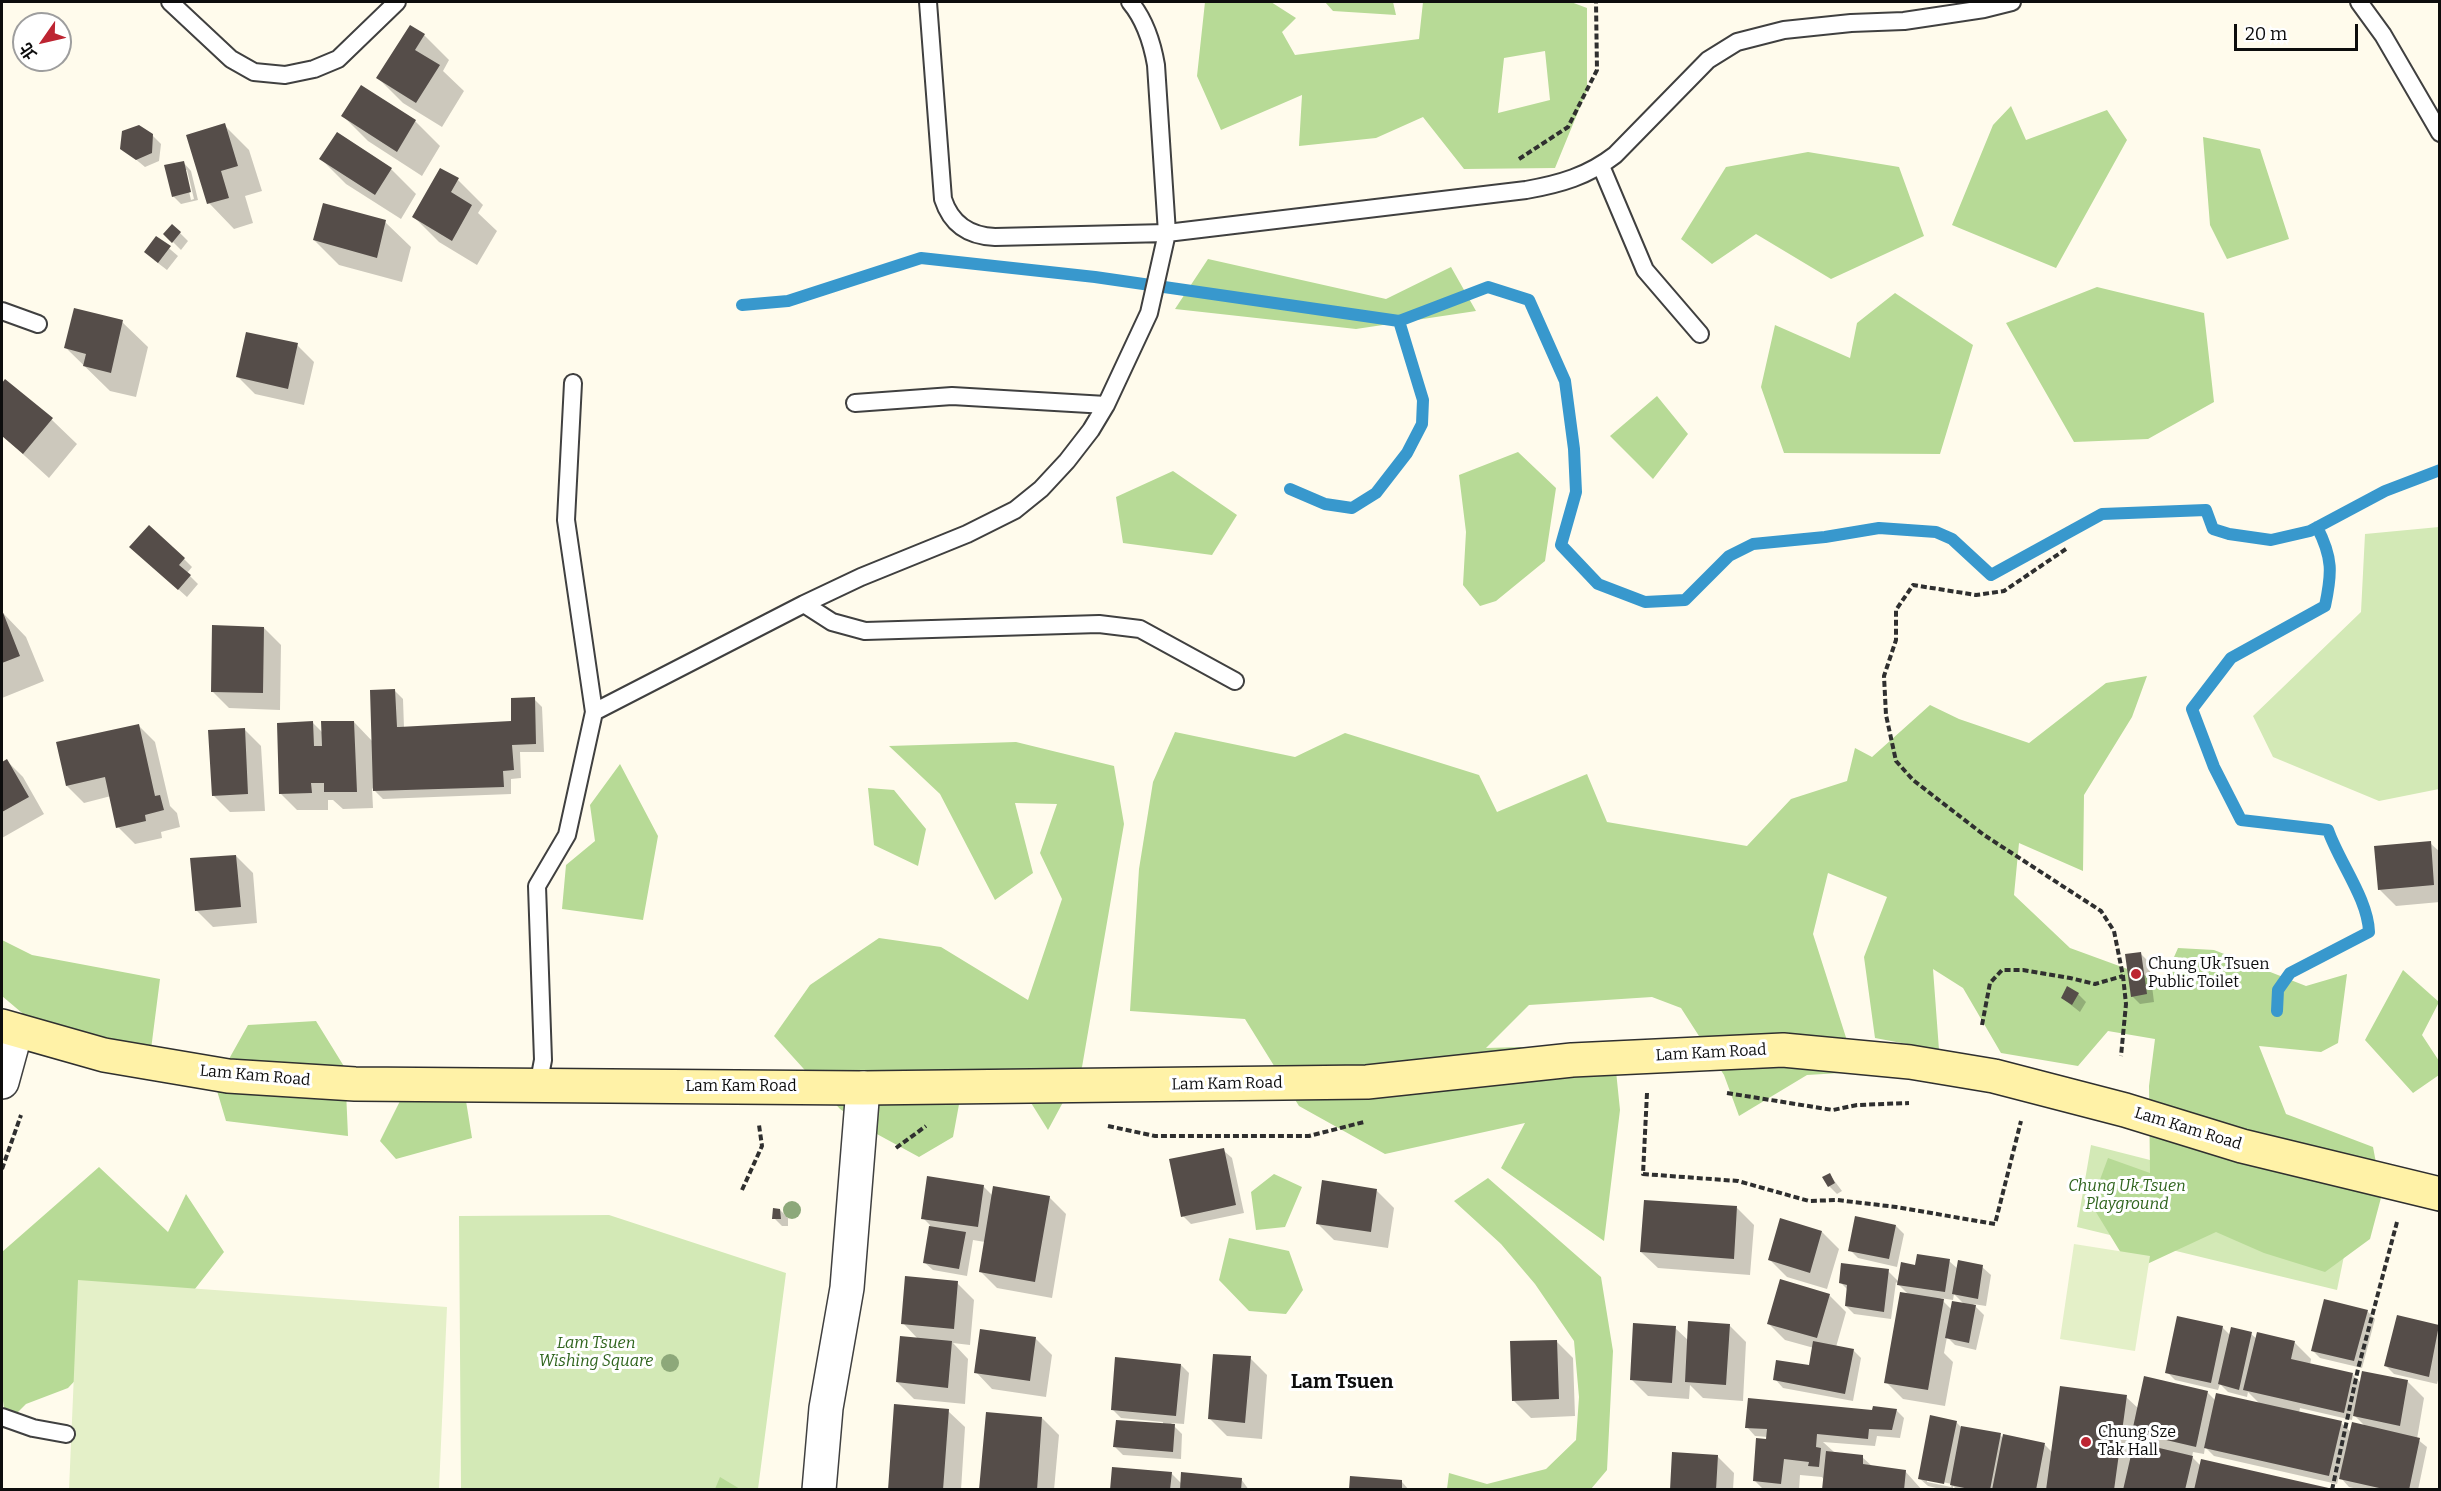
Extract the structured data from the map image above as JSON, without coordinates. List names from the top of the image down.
{
  "streets": {
    "main road": ["Lam Kam Road"]
  },
  "districts": ["Lam Tsuen"],
  "parks": ["Chung Uk Tsuen Playground", "Lam Tsuen Wishing Square"],
  "places": ["Chung Uk Tsuen Public Toilet", "Chung Sze Tak Hall"],
  "scale_bar": "20 m",
  "north": "bottom left"
}
